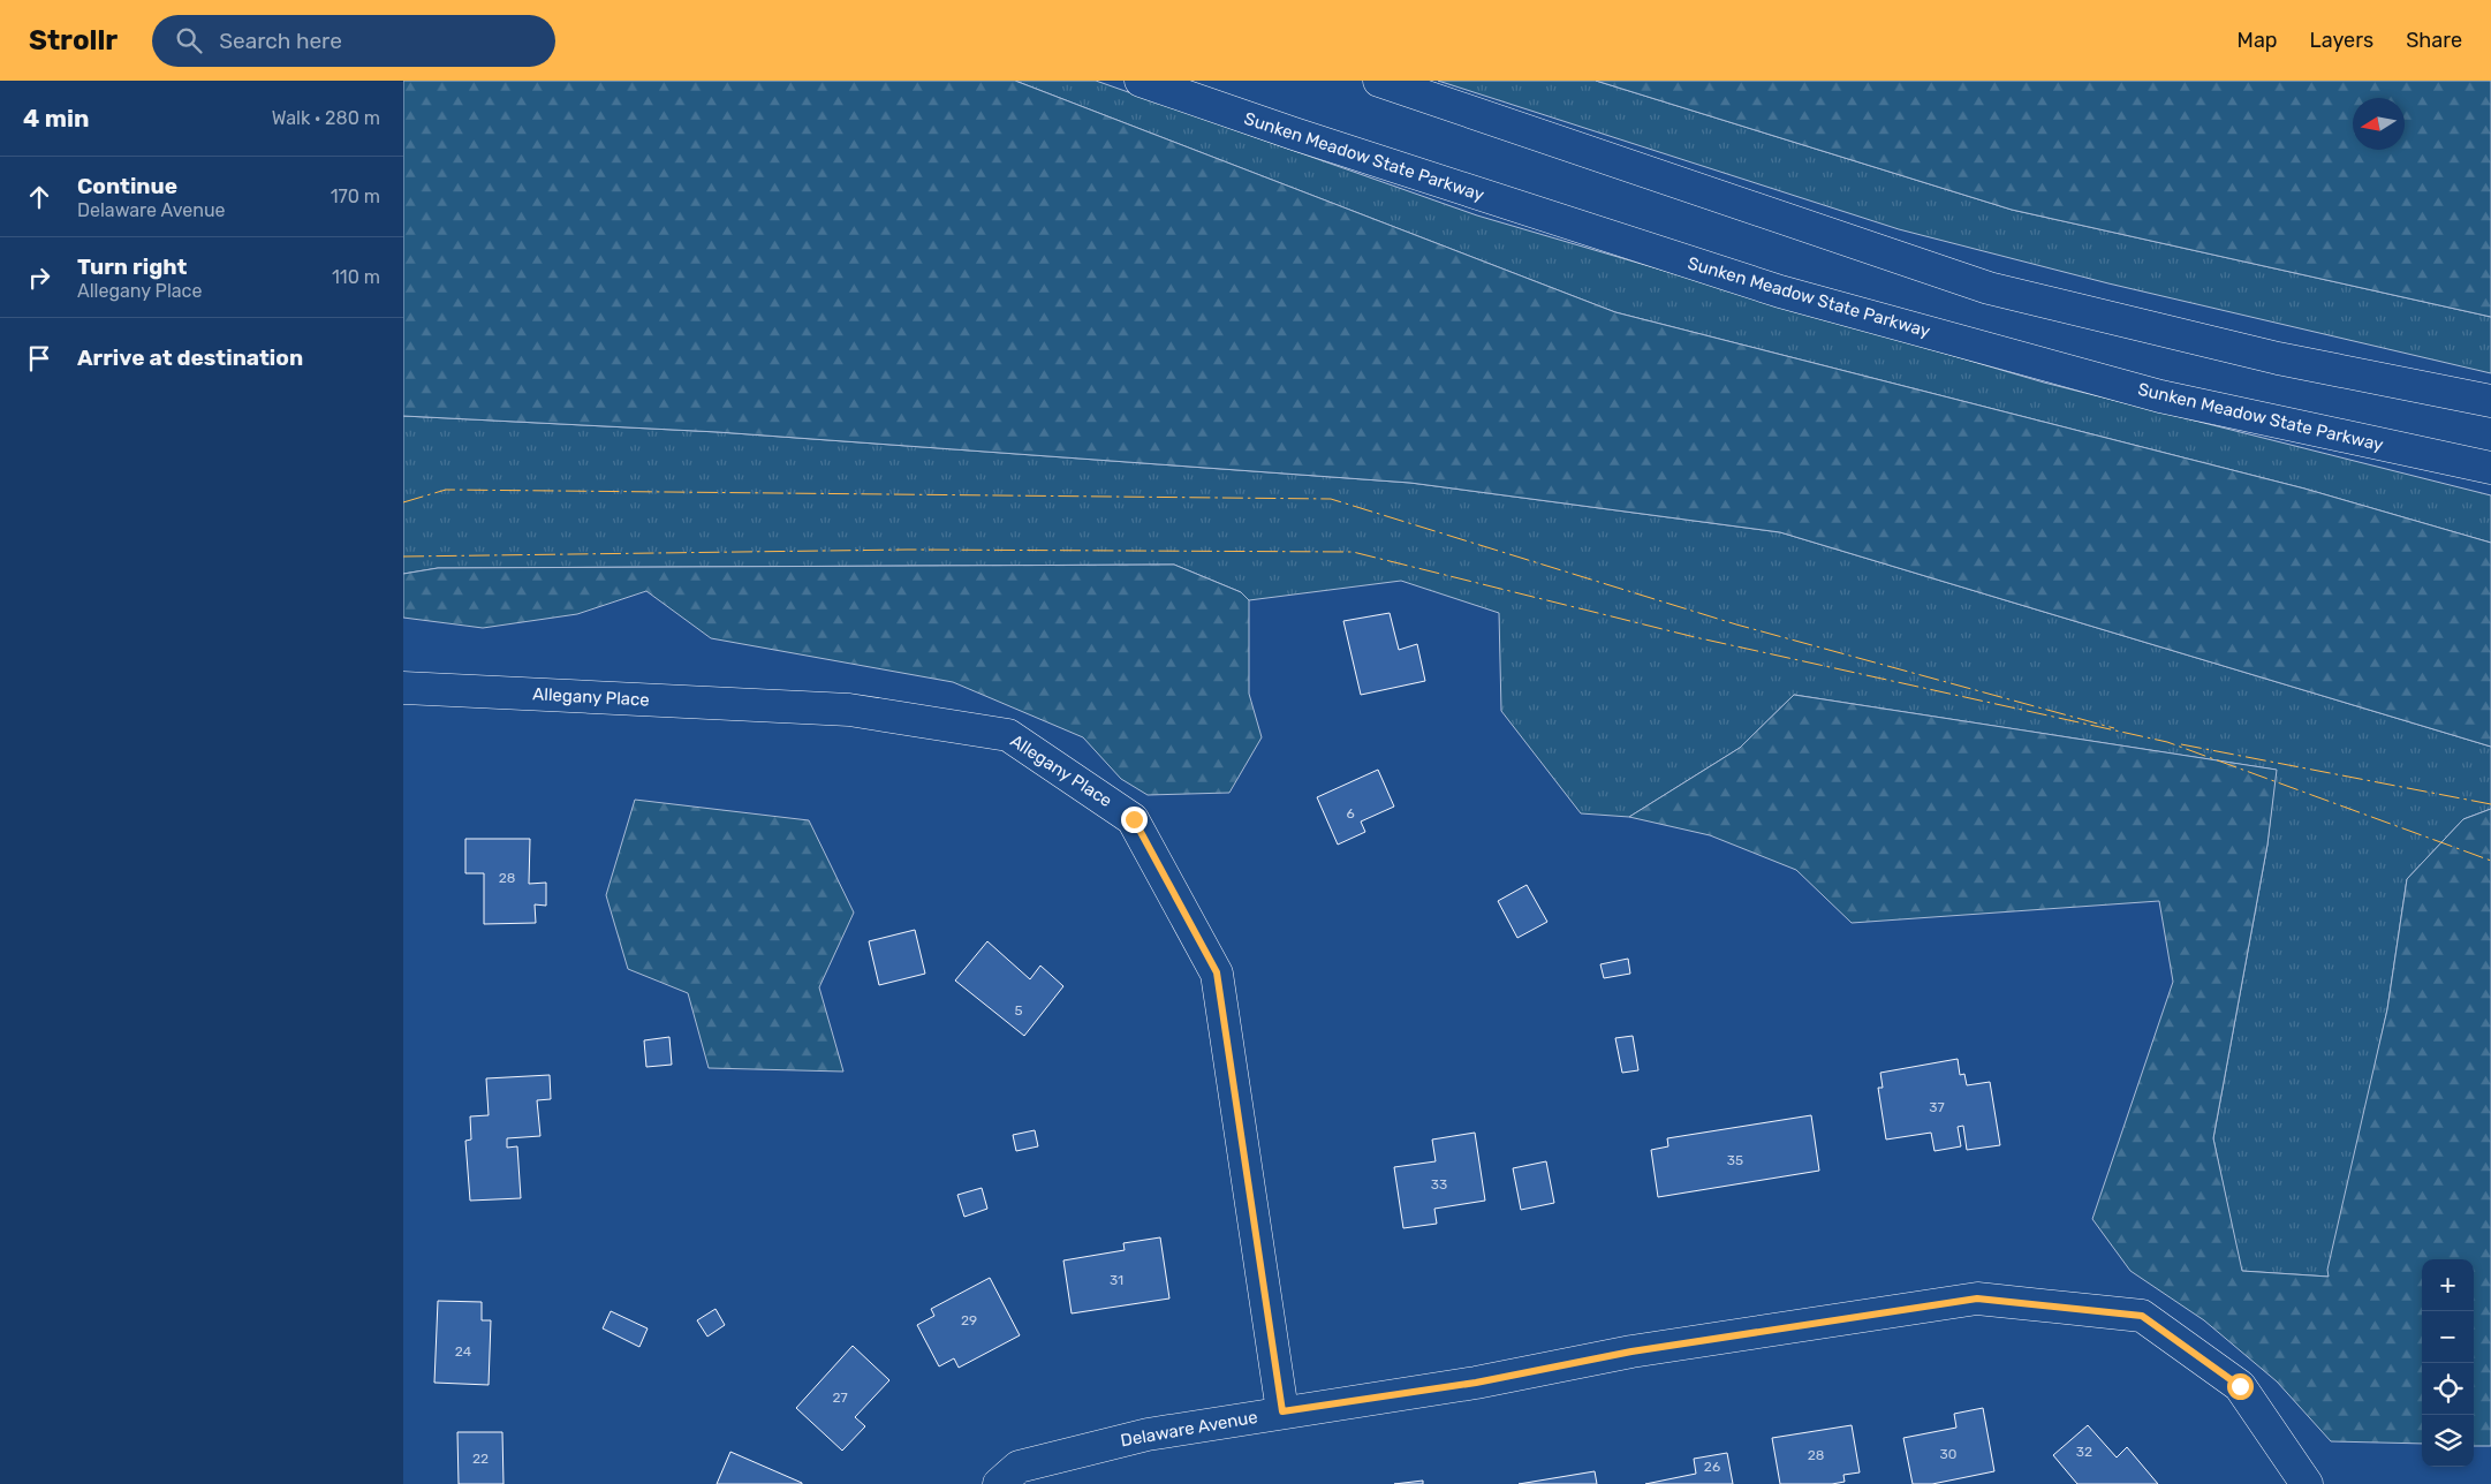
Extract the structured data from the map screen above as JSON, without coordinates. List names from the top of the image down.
{
  "streets": {
    "main road": ["Sunken Meadow State Parkway", "Allegany Place", "Delaware Avenue"]
  },
  "crossings": [
    ["Allegany Place", "Delaware Avenue"]
  ],
  "house_numbers": [
    "6",
    "28",
    "5",
    "37",
    "35",
    "33",
    "31",
    "29",
    "24",
    "27",
    "32",
    "30",
    "28",
    "22",
    "26"
  ],
  "north": "left",
  "page": {
    "header": "Strollr",
    "search": "Search here",
    "nav": ["Map", "Layers", "Share"],
    "heading": ["4 min", "Walk · 280 m"],
    "list": [
      ["Continue", "Delaware Avenue", "170 m"],
      ["Turn right", "Allegany Place", "110 m"],
      "Arrive at destination"
    ],
    "map_buttons": ["+", "−"]
  }
}
